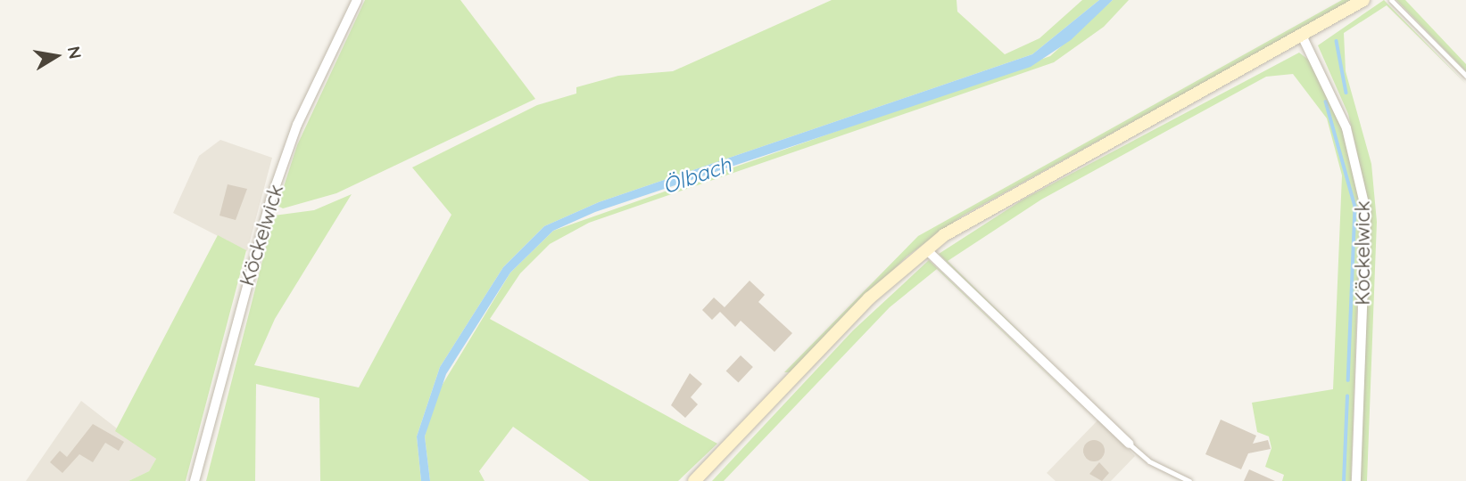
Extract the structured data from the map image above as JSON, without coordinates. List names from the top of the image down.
{
  "streets": {
    "street": ["Köckelwick"]
  },
  "water": ["Ölbach"],
  "north": "right"
}
